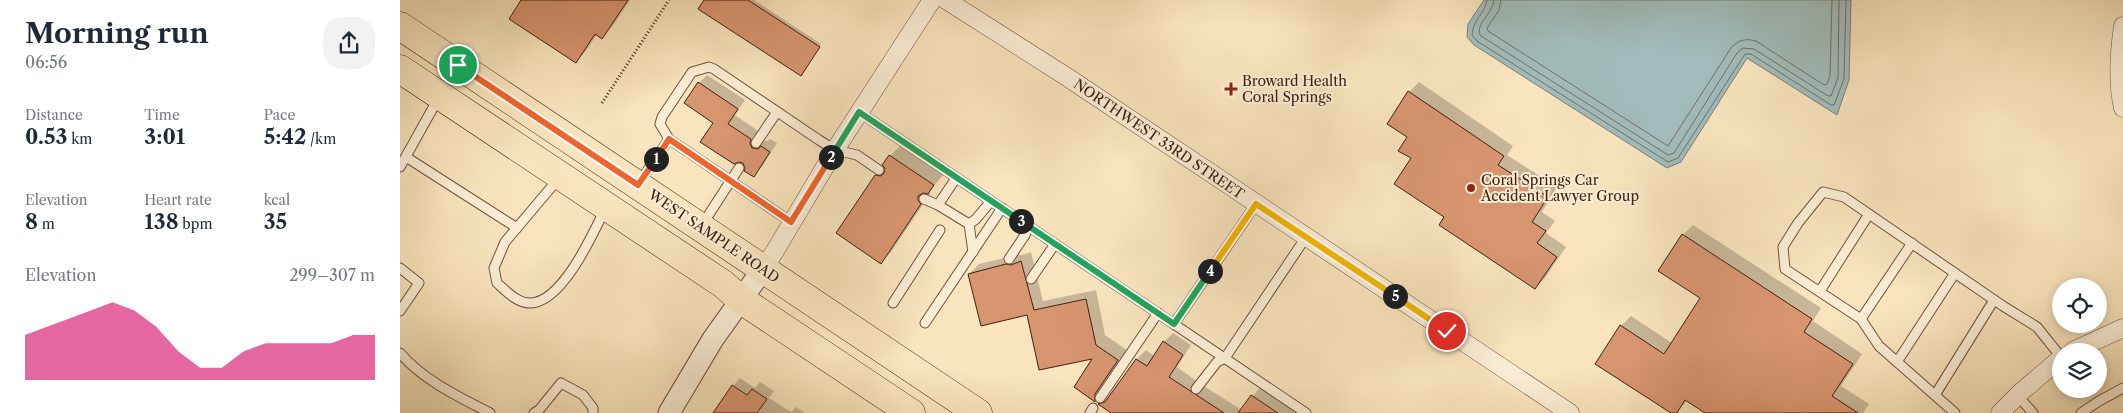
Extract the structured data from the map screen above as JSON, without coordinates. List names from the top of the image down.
{
  "streets": {
    "main road": ["WEST SAMPLE ROAD"],
    "street": ["NORTHWEST 33RD STREET"]
  },
  "places": {
    "health": ["Broward Health Coral Springs"],
    "other": ["Coral Springs Car Accident Lawyer Group"]
  },
  "page": {
    "heading": ["Morning run", "06:56"],
    "stats": [
      ["Distance", "0.53 km"],
      ["Time", "3:01"],
      ["Pace", "5:42 /km"],
      ["Elevation", "8 m"],
      ["Heart rate", "138 bpm"],
      ["kcal", "35"]
    ],
    "pins": [
      "2",
      "1",
      "3",
      "4",
      "5"
    ],
    "chart": ["Elevation", "299–307 m"]
  }
}
